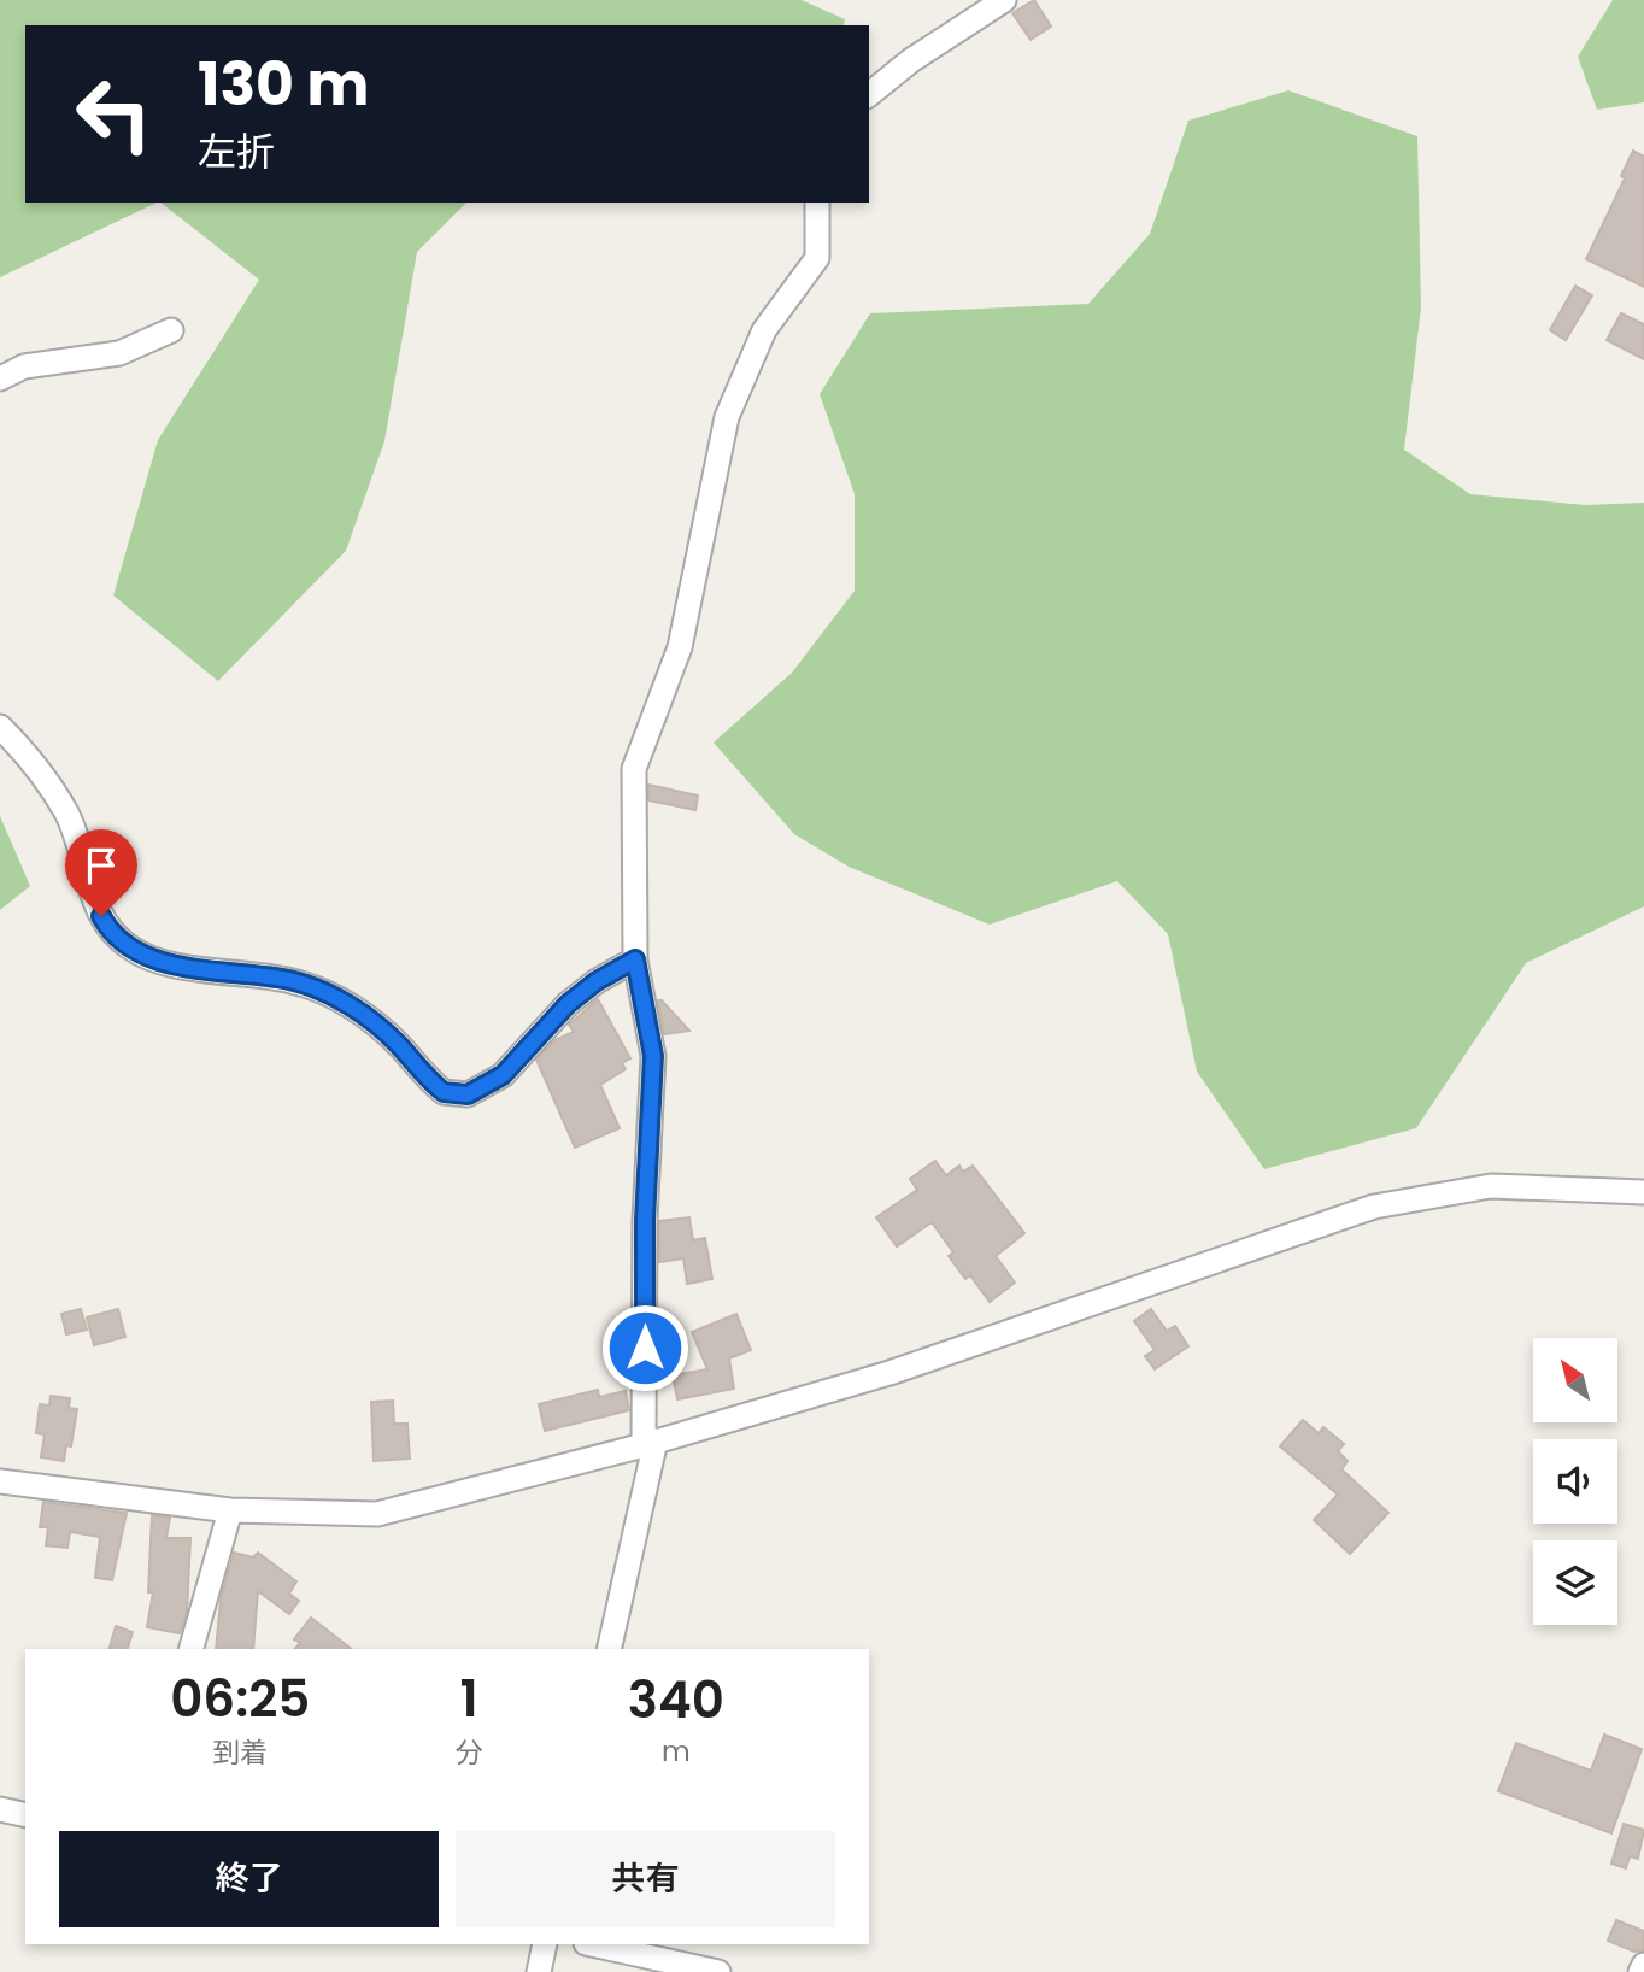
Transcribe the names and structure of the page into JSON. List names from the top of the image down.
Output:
{
  "north": "top left",
  "page": {
    "turn": ["130 m", "左折"],
    "eta": [
      "06:25",
      "到着",
      "1",
      "分",
      "340",
      "m"
    ],
    "buttons": ["終了", "共有"]
  }
}
